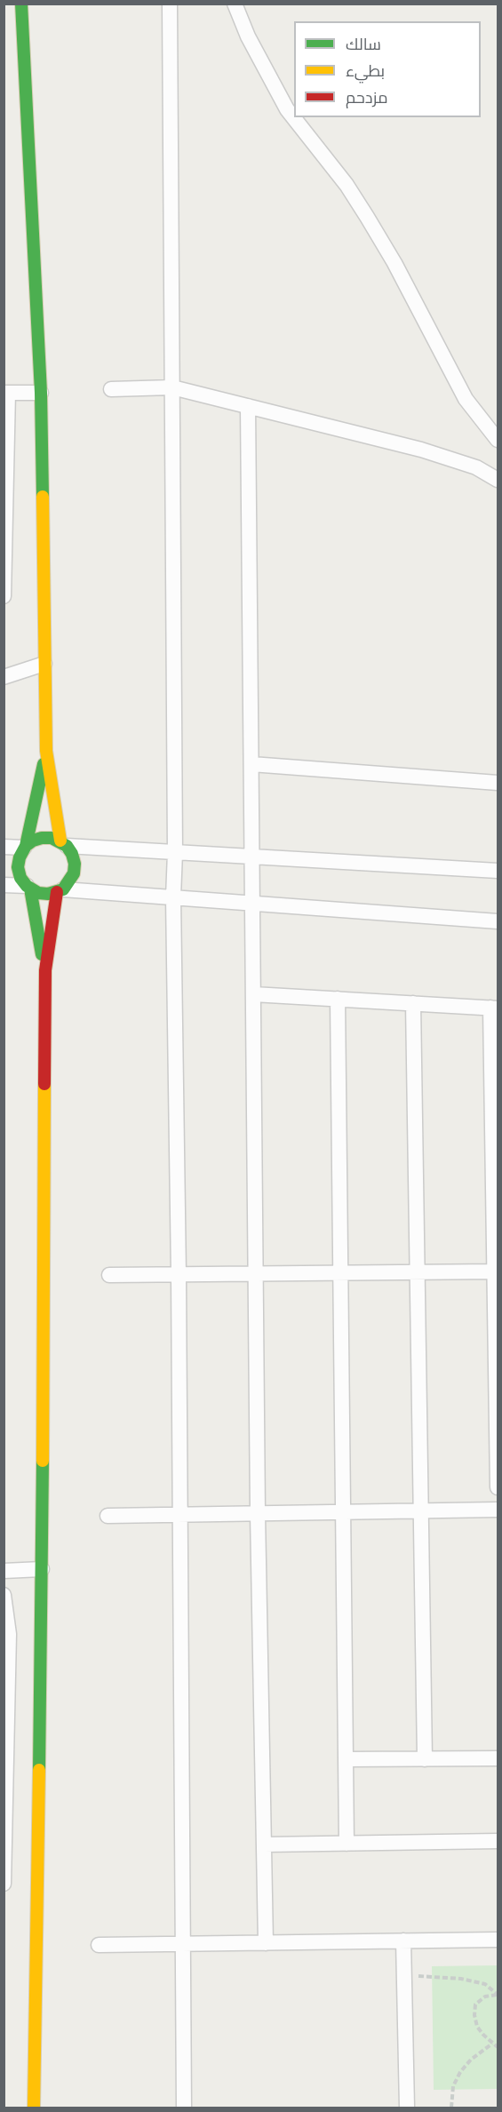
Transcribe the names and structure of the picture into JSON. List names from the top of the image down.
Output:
{
  "legend": ["سالك", "بطيء", "مزدحم"]
}
